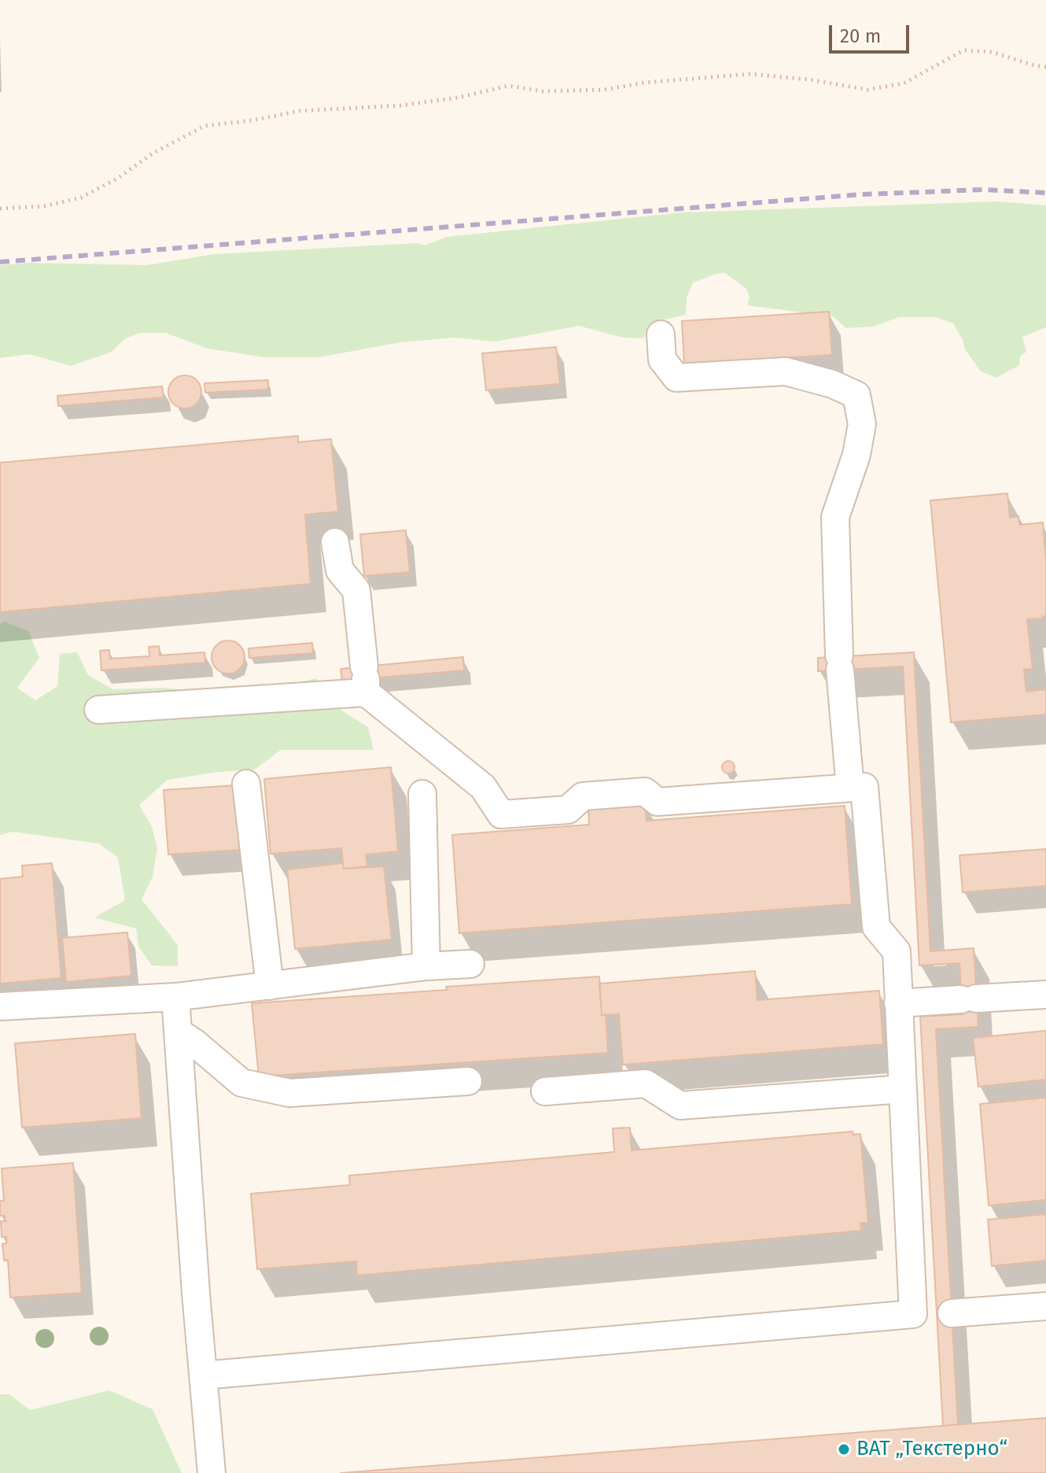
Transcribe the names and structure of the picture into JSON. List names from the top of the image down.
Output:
{
  "places": ["ВАТ „Текстерно“"],
  "scale_bar": "20 m"
}
